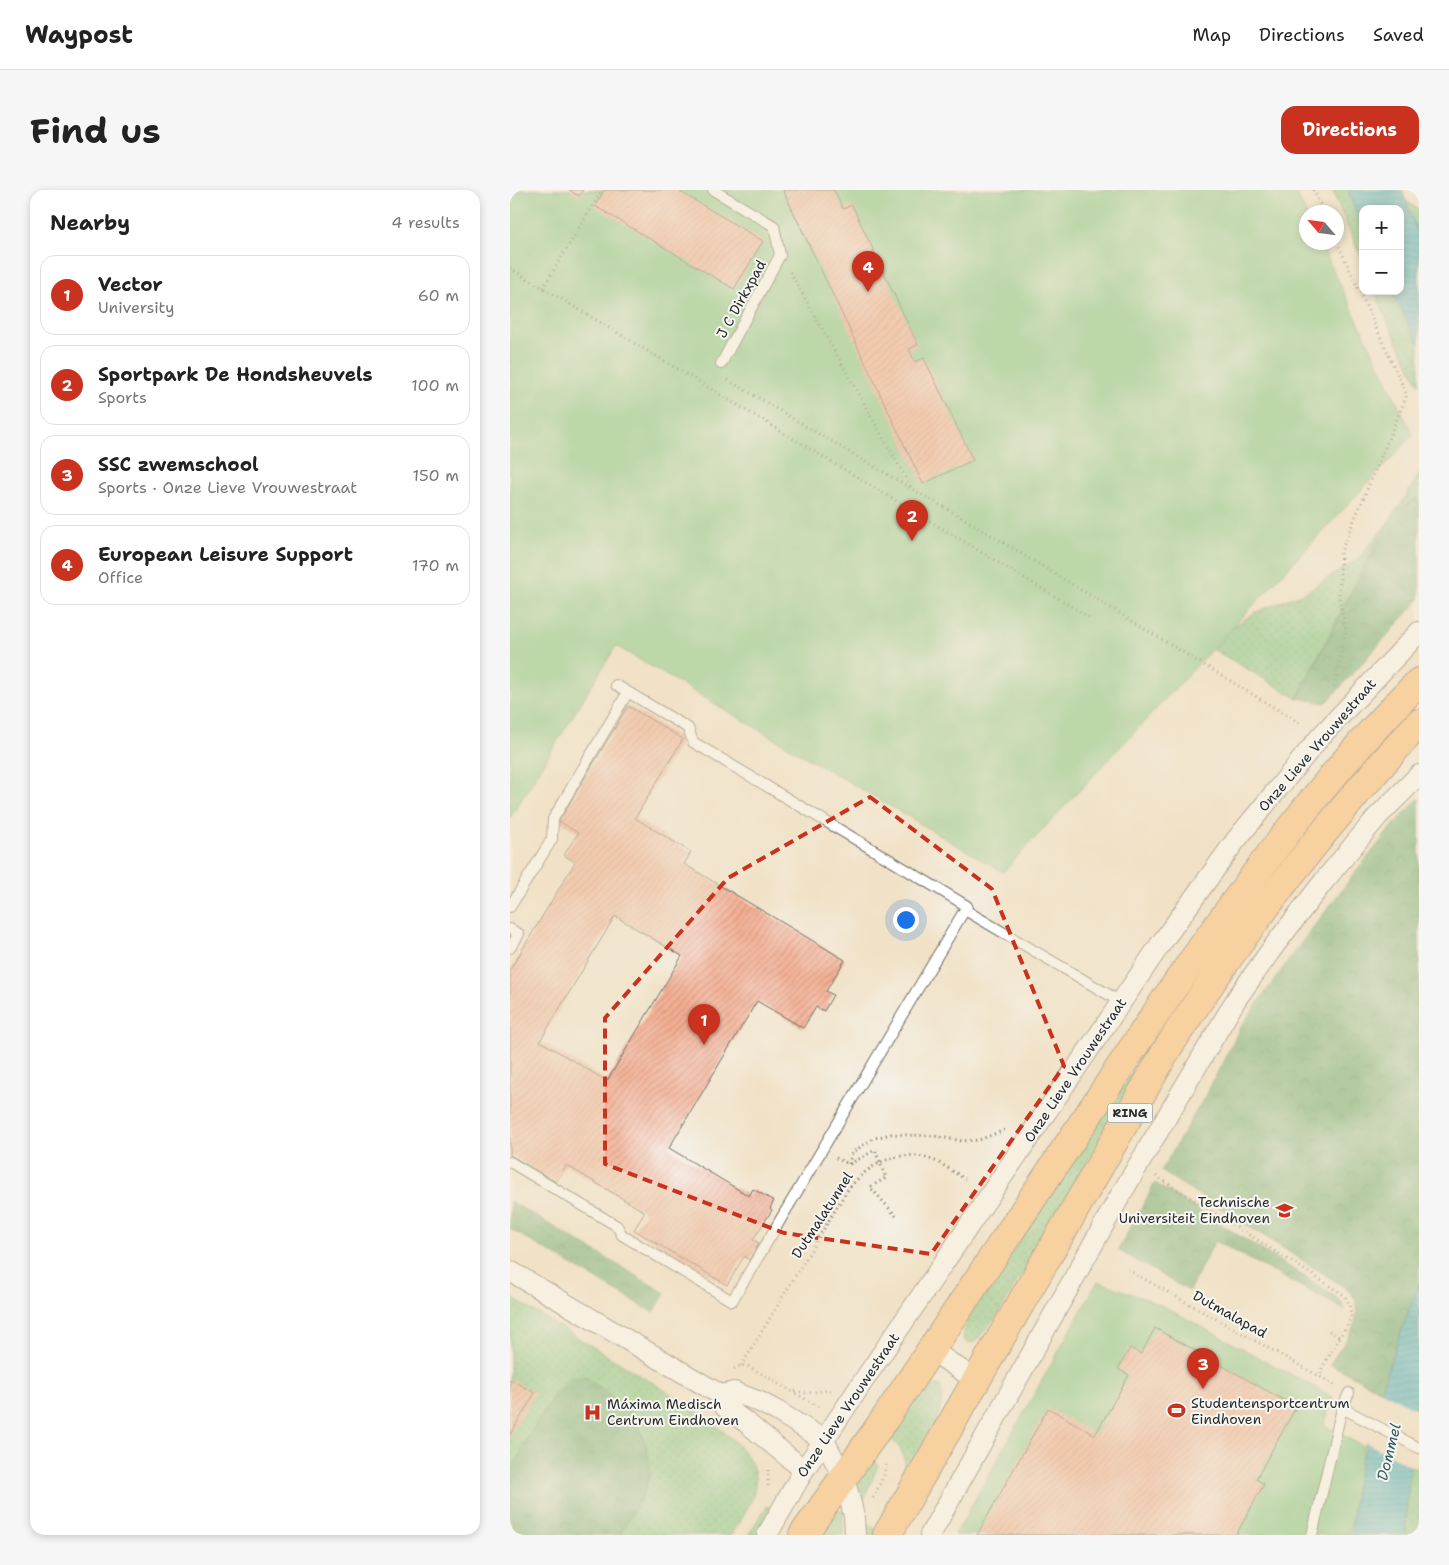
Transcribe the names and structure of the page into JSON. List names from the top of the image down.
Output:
{
  "streets": {
    "main road": ["RING"],
    "street": ["Onze Lieve Vrouwestraat"],
    "lane": ["J C Dirkxpad"],
    "path": ["Dutmalatunnel", "Dutmalapad"]
  },
  "crossings": [
    ["Onze Lieve Vrouwestraat", "Dutmalatunnel"]
  ],
  "water": ["Dommel"],
  "places": {
    "school or university": ["Technische Universiteit Eindhoven"],
    "sports": ["Studentensportcentrum Eindhoven"],
    "hospital": ["Máxima Medisch Centrum Eindhoven"]
  },
  "north": "top left",
  "page": {
    "header": "Waypost",
    "nav": ["Map", "Directions", "Saved"],
    "buttons": "Directions",
    "title": "Find us",
    "heading": ["Nearby", "4 results"],
    "map_buttons": ["+", "−"],
    "pins": [
      "4",
      "2",
      "1",
      "3"
    ],
    "list": [
      {
        "mark": "1",
        "name": "Vector",
        "note": "University",
        "value": "60 m"
      },
      {
        "mark": "2",
        "name": "Sportpark De Hondsheuvels",
        "note": "Sports",
        "value": "100 m"
      },
      {
        "mark": "3",
        "name": "SSC zwemschool",
        "note": "Sports · Onze Lieve Vrouwestraat",
        "value": "150 m"
      },
      {
        "mark": "4",
        "name": "European Leisure Support",
        "note": "Office",
        "value": "170 m"
      }
    ]
  }
}
